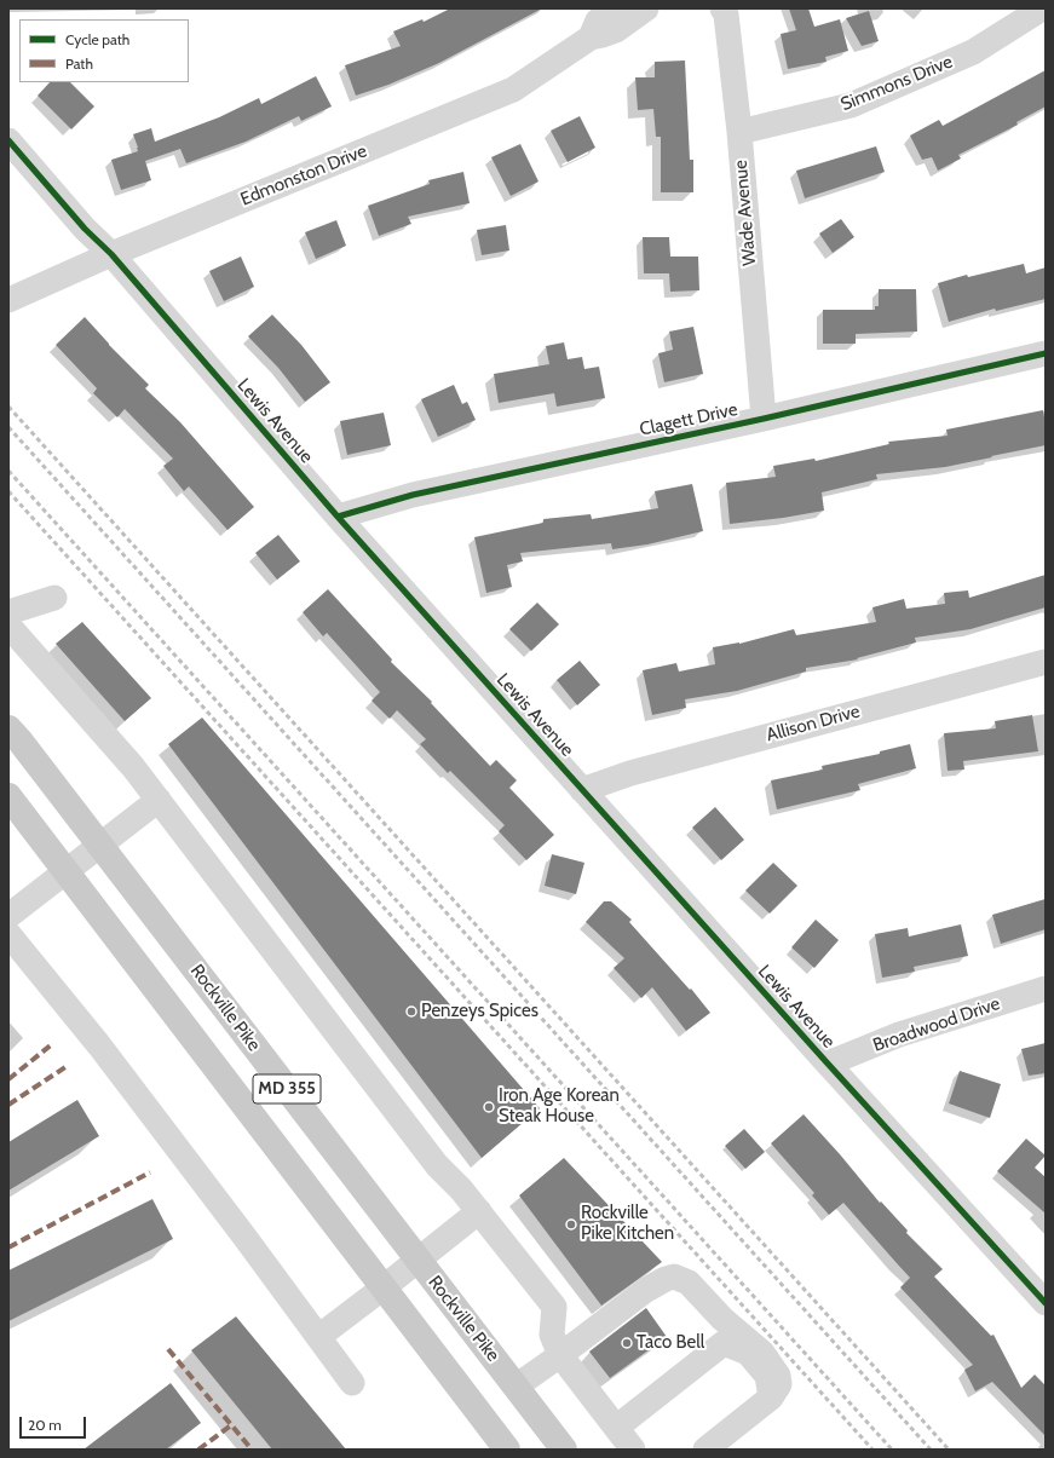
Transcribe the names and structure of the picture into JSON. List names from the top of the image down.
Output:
{
  "streets": {
    "main road": ["Rockville Pike", "MD 355"],
    "street": [
      "Simmons Drive",
      "Edmonston Drive",
      "Wade Avenue",
      "Clagett Drive",
      "Lewis Avenue",
      "Allison Drive",
      "Broadwood Drive"
    ]
  },
  "crossings": [
    ["Simmons Drive", "Wade Avenue"],
    ["Edmonston Drive", "Lewis Avenue"],
    ["Wade Avenue", "Clagett Drive"],
    ["Clagett Drive", "Lewis Avenue"],
    ["Lewis Avenue", "Allison Drive"],
    ["Lewis Avenue", "Broadwood Drive"]
  ],
  "places": [
    "Penzeys Spices",
    "Iron Age Korean Steak House",
    "Rockville Pike Kitchen",
    "Taco Bell"
  ],
  "legend": ["Cycle path", "Path"],
  "scale_bar": "20 m"
}
